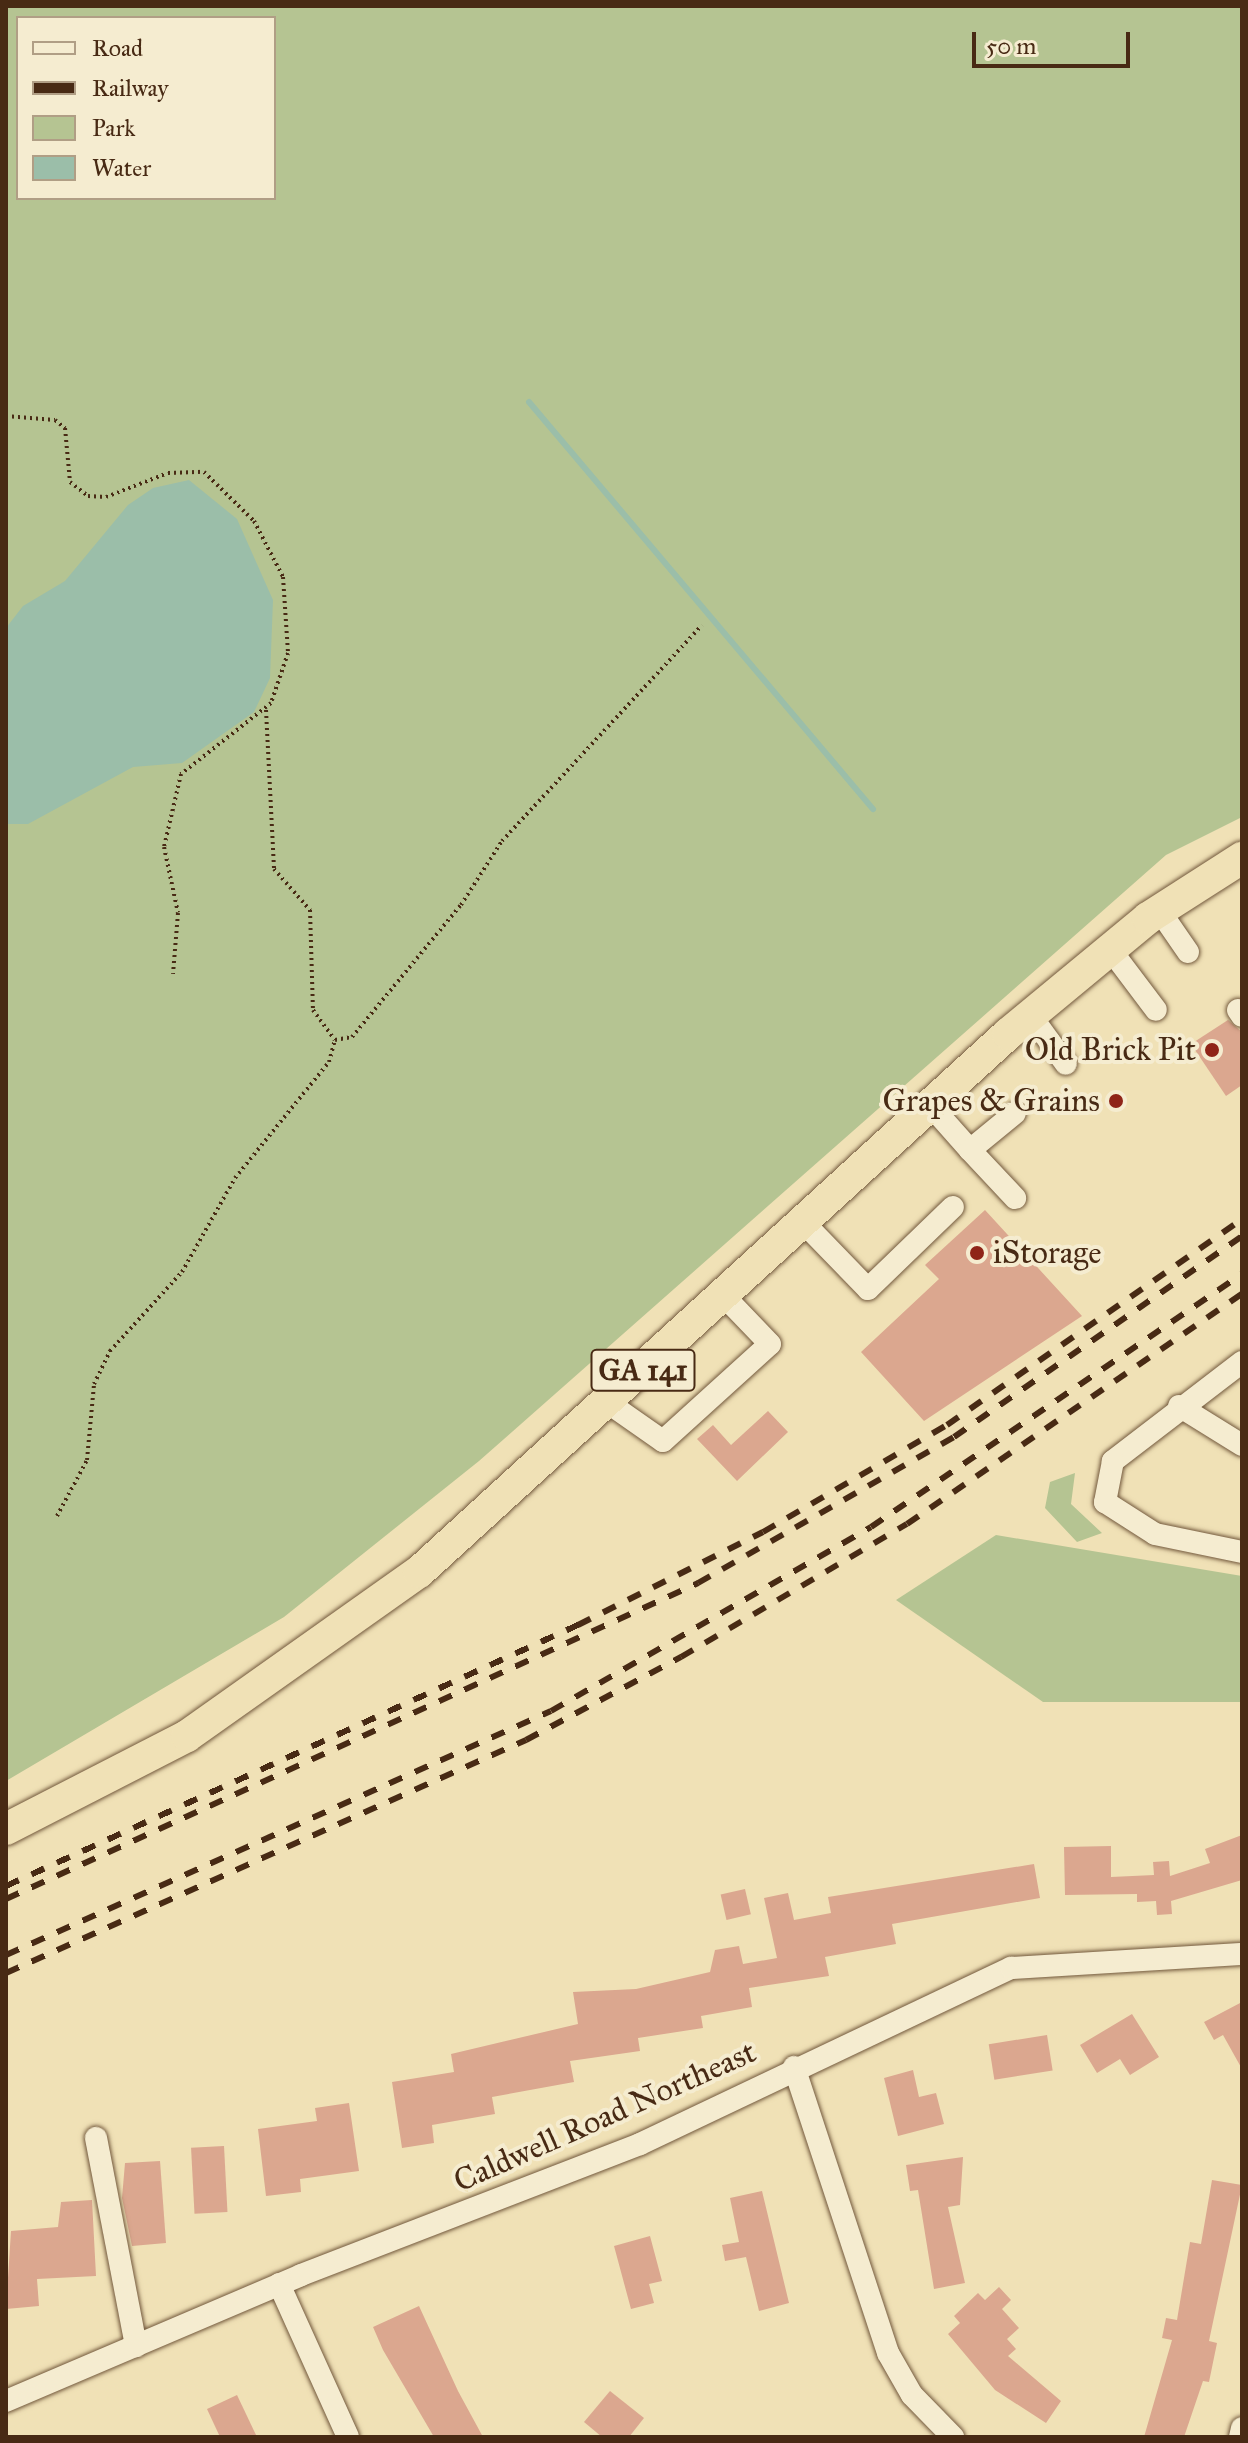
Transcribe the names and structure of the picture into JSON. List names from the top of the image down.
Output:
{
  "streets": {
    "highway": ["GA 141"],
    "street": ["Caldwell Road Northeast"]
  },
  "places": ["Old Brick Pit", "Grapes & Grains", "iStorage"],
  "legend": [
    "Road",
    "Railway",
    "Park",
    "Water"
  ],
  "scale_bar": "50 m"
}
